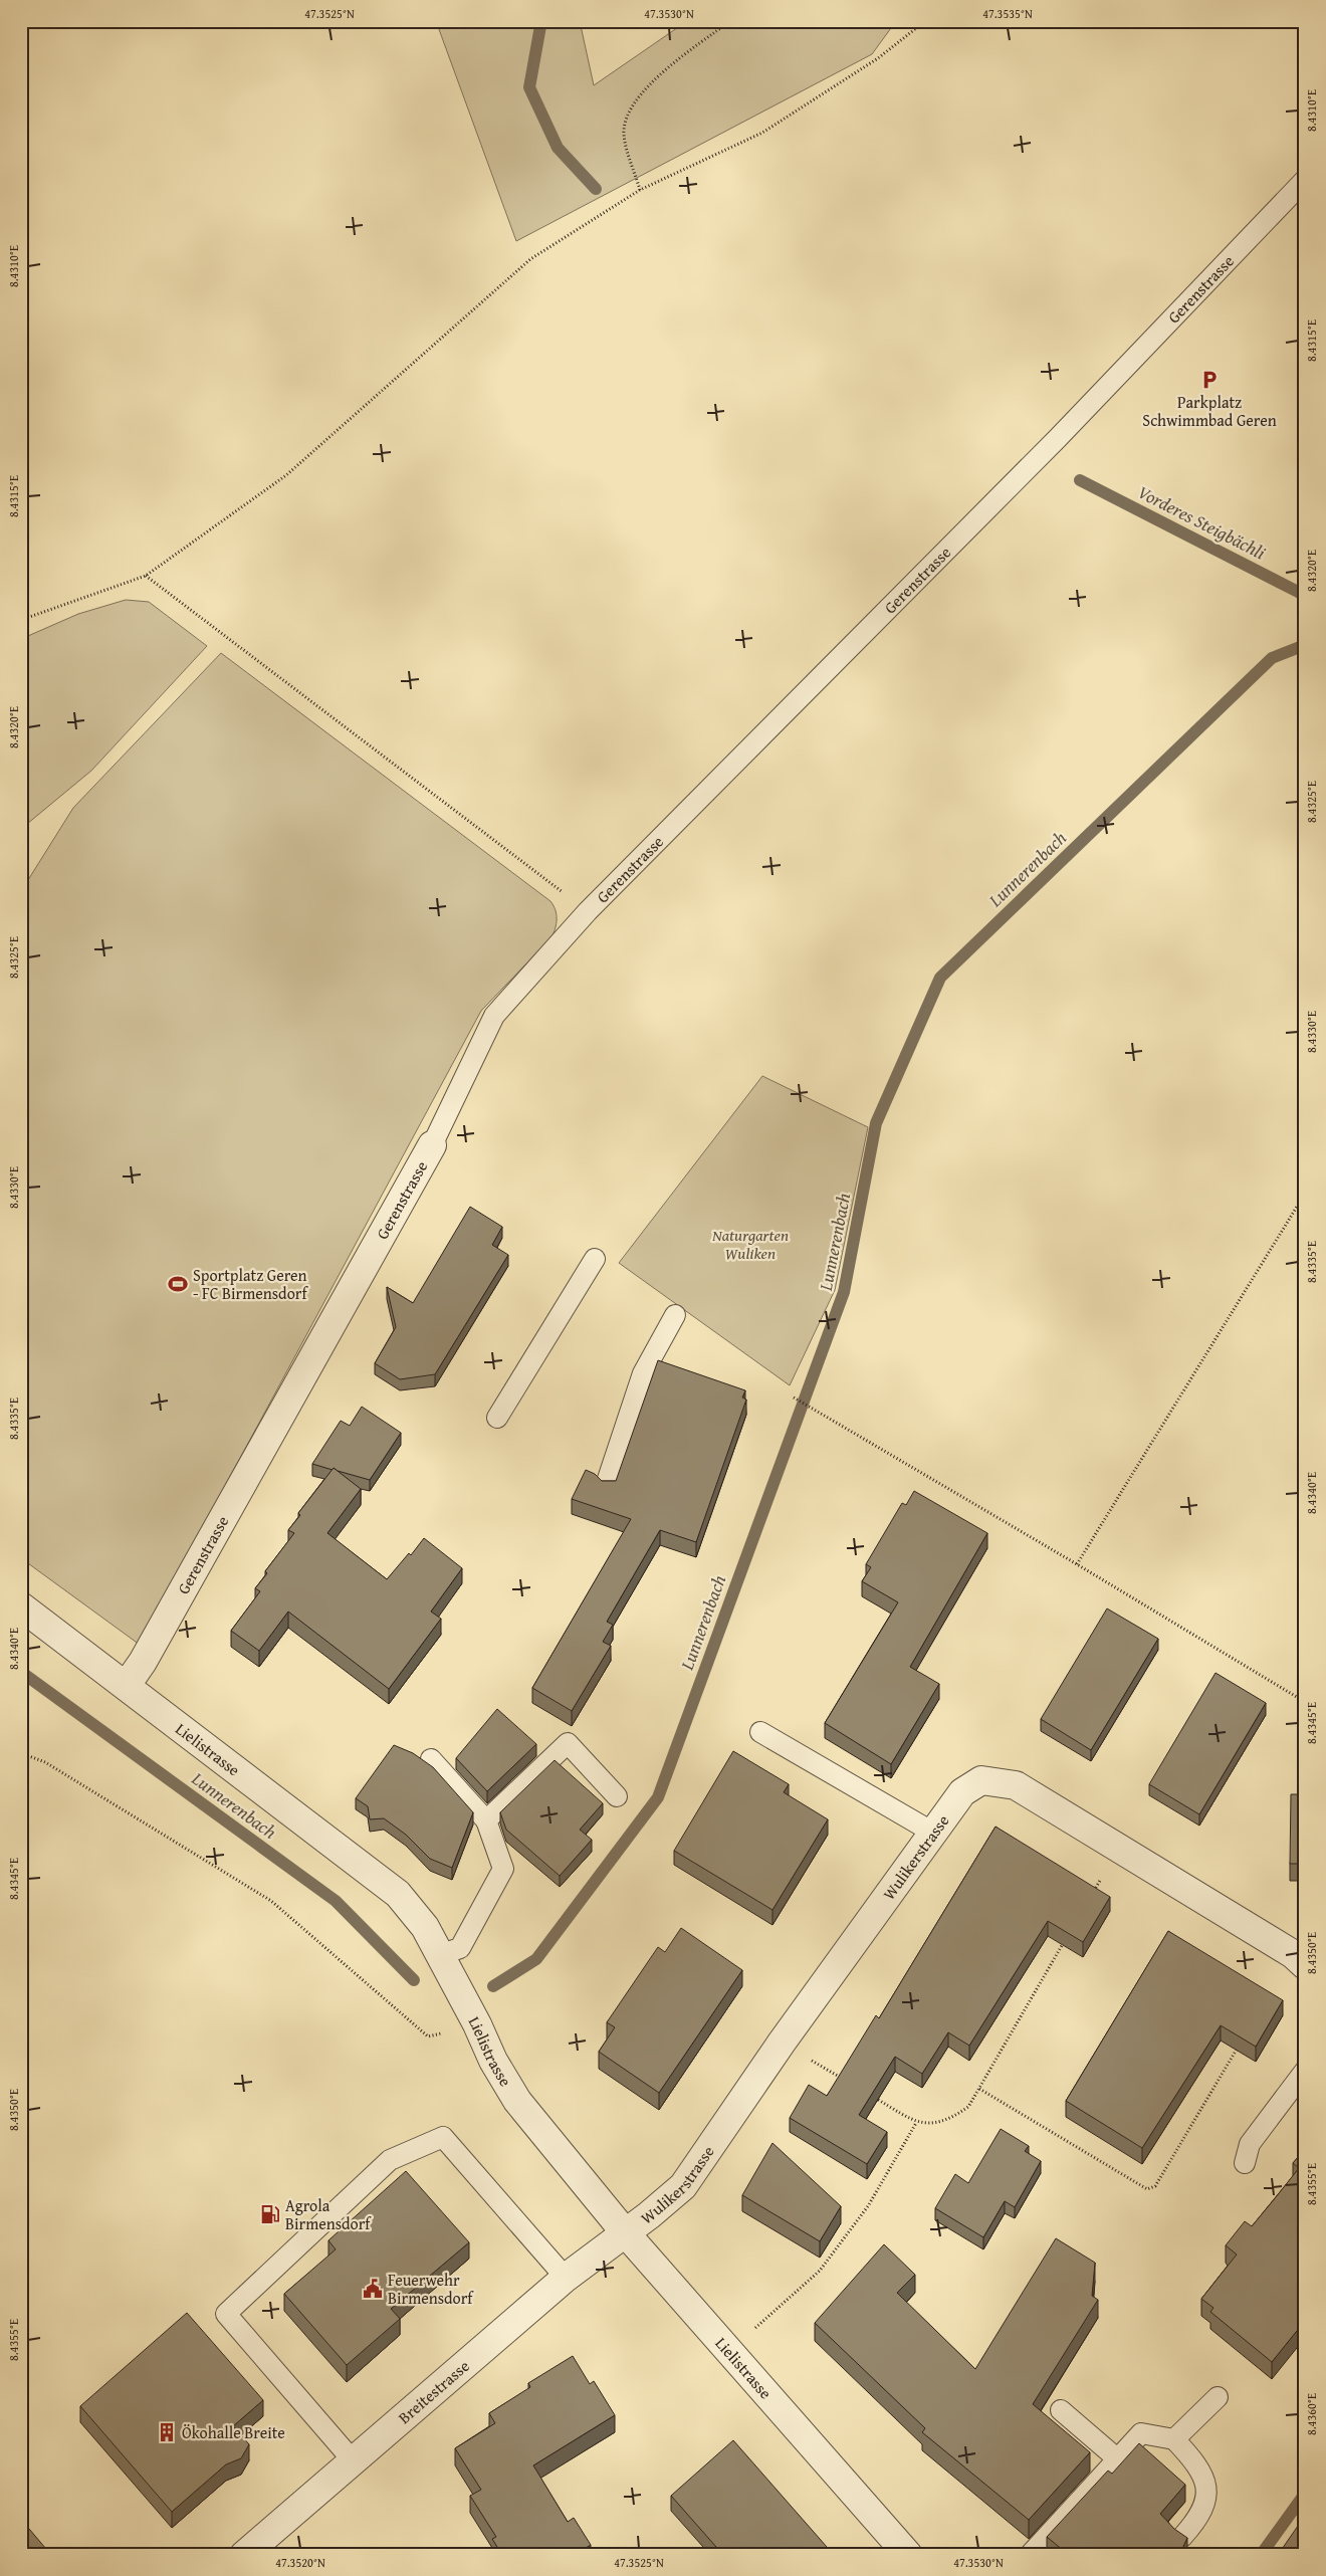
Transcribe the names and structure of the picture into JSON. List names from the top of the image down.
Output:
{
  "streets": {
    "street": [
      "Gerenstrasse",
      "Lielistrasse",
      "Wulikerstrasse",
      "Breitestrasse"
    ]
  },
  "crossings": [
    ["Gerenstrasse", "Lielistrasse"],
    ["Lielistrasse", "Wulikerstrasse"],
    ["Lielistrasse", "Breitestrasse"],
    ["Wulikerstrasse", "Breitestrasse"]
  ],
  "water": ["Vorderes Steigbächli", "Lunnerenbach"],
  "parks": ["Naturgarten Wuliken"],
  "places": {
    "parking": ["Parkplatz Schwimmbad Geren"],
    "sports": ["Sportplatz Geren - FC Birmensdorf"],
    "fuel station": ["Agrola Birmensdorf"],
    "public building": ["Feuerwehr Birmensdorf"],
    "building": ["Ökohalle Breite"]
  },
  "coordinates": [
    "47.3525°N",
    "47.3530°N",
    "47.3535°N",
    "8.4310°E",
    "8.4315°E",
    "8.4320°E",
    "8.4325°E",
    "8.4330°E",
    "8.4335°E",
    "8.4340°E",
    "8.4345°E",
    "8.4350°E",
    "8.4355°E",
    "8.4360°E",
    "47.3520°N"
  ]
}
